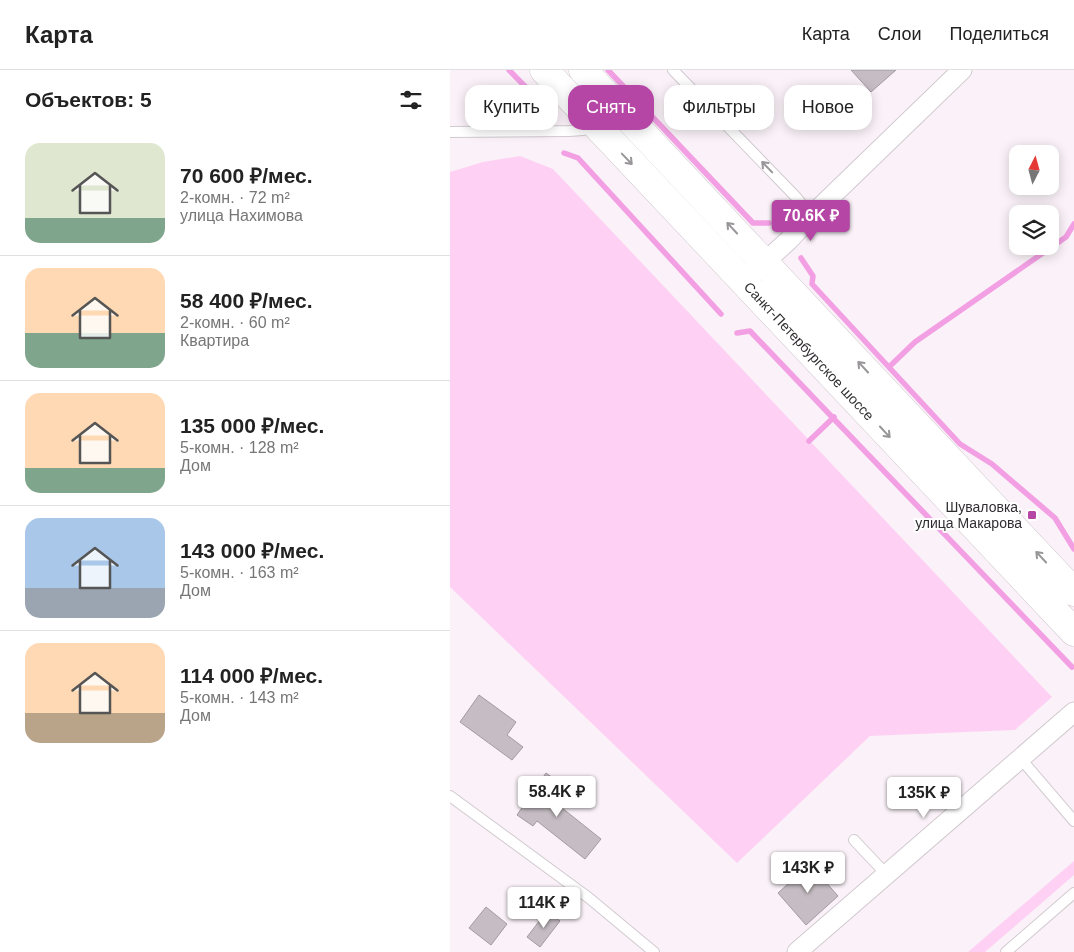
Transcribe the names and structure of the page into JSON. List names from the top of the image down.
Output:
{
  "streets": {
    "main road": ["Санкт-Петербургское шоссе"]
  },
  "places": {
    "transit": ["Шуваловка, улица Макарова"]
  },
  "north": "top",
  "page": {
    "header": "Карта",
    "nav": ["Карта", "Слои", "Поделиться"],
    "heading": "Объектов: 5",
    "chip": [
      "Купить",
      "Снять",
      "Фильтры",
      "Новое"
    ],
    "list": [
      {
        "name": "70 600 ₽/мес.",
        "note": "2-комн. · 72 m² · улица Нахимова"
      },
      {
        "name": "58 400 ₽/мес.",
        "note": "2-комн. · 60 m² · Квартира"
      },
      {
        "name": "135 000 ₽/мес.",
        "note": "5-комн. · 128 m² · Дом"
      },
      {
        "name": "143 000 ₽/мес.",
        "note": "5-комн. · 163 m² · Дом"
      },
      {
        "name": "114 000 ₽/мес.",
        "note": "5-комн. · 143 m² · Дом"
      }
    ],
    "price": [
      "70.6K ₽",
      "58.4K ₽",
      "135K ₽",
      "143K ₽",
      "114K ₽"
    ]
  }
}
